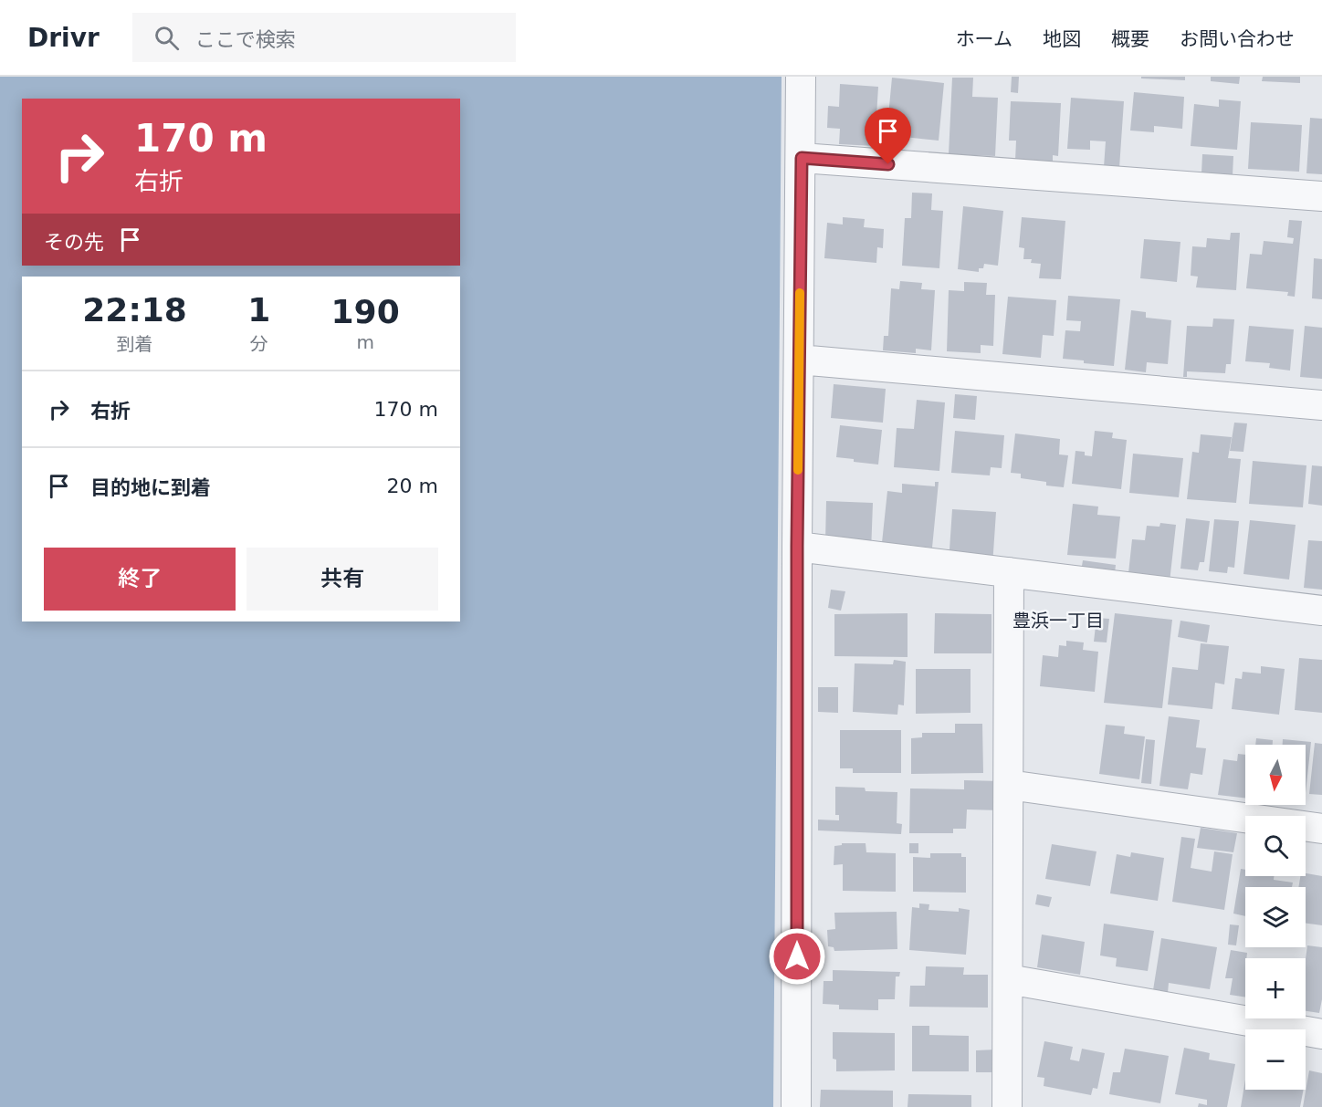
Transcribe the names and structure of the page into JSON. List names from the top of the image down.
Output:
{
  "districts": ["豊浜一丁目"],
  "north": "bottom",
  "page": {
    "header": "Drivr",
    "search": "ここで検索",
    "nav": [
      "ホーム",
      "地図",
      "概要",
      "お問い合わせ"
    ],
    "turn": ["170 m", "右折"],
    "then": "その先",
    "eta": [
      "22:18",
      "到着",
      "1",
      "分",
      "190",
      "m"
    ],
    "list": [
      {
        "name": "右折",
        "value": "170 m"
      },
      {
        "name": "目的地に到着",
        "value": "20 m"
      }
    ],
    "buttons": ["終了", "共有"],
    "map_buttons": ["+", "−"]
  }
}
